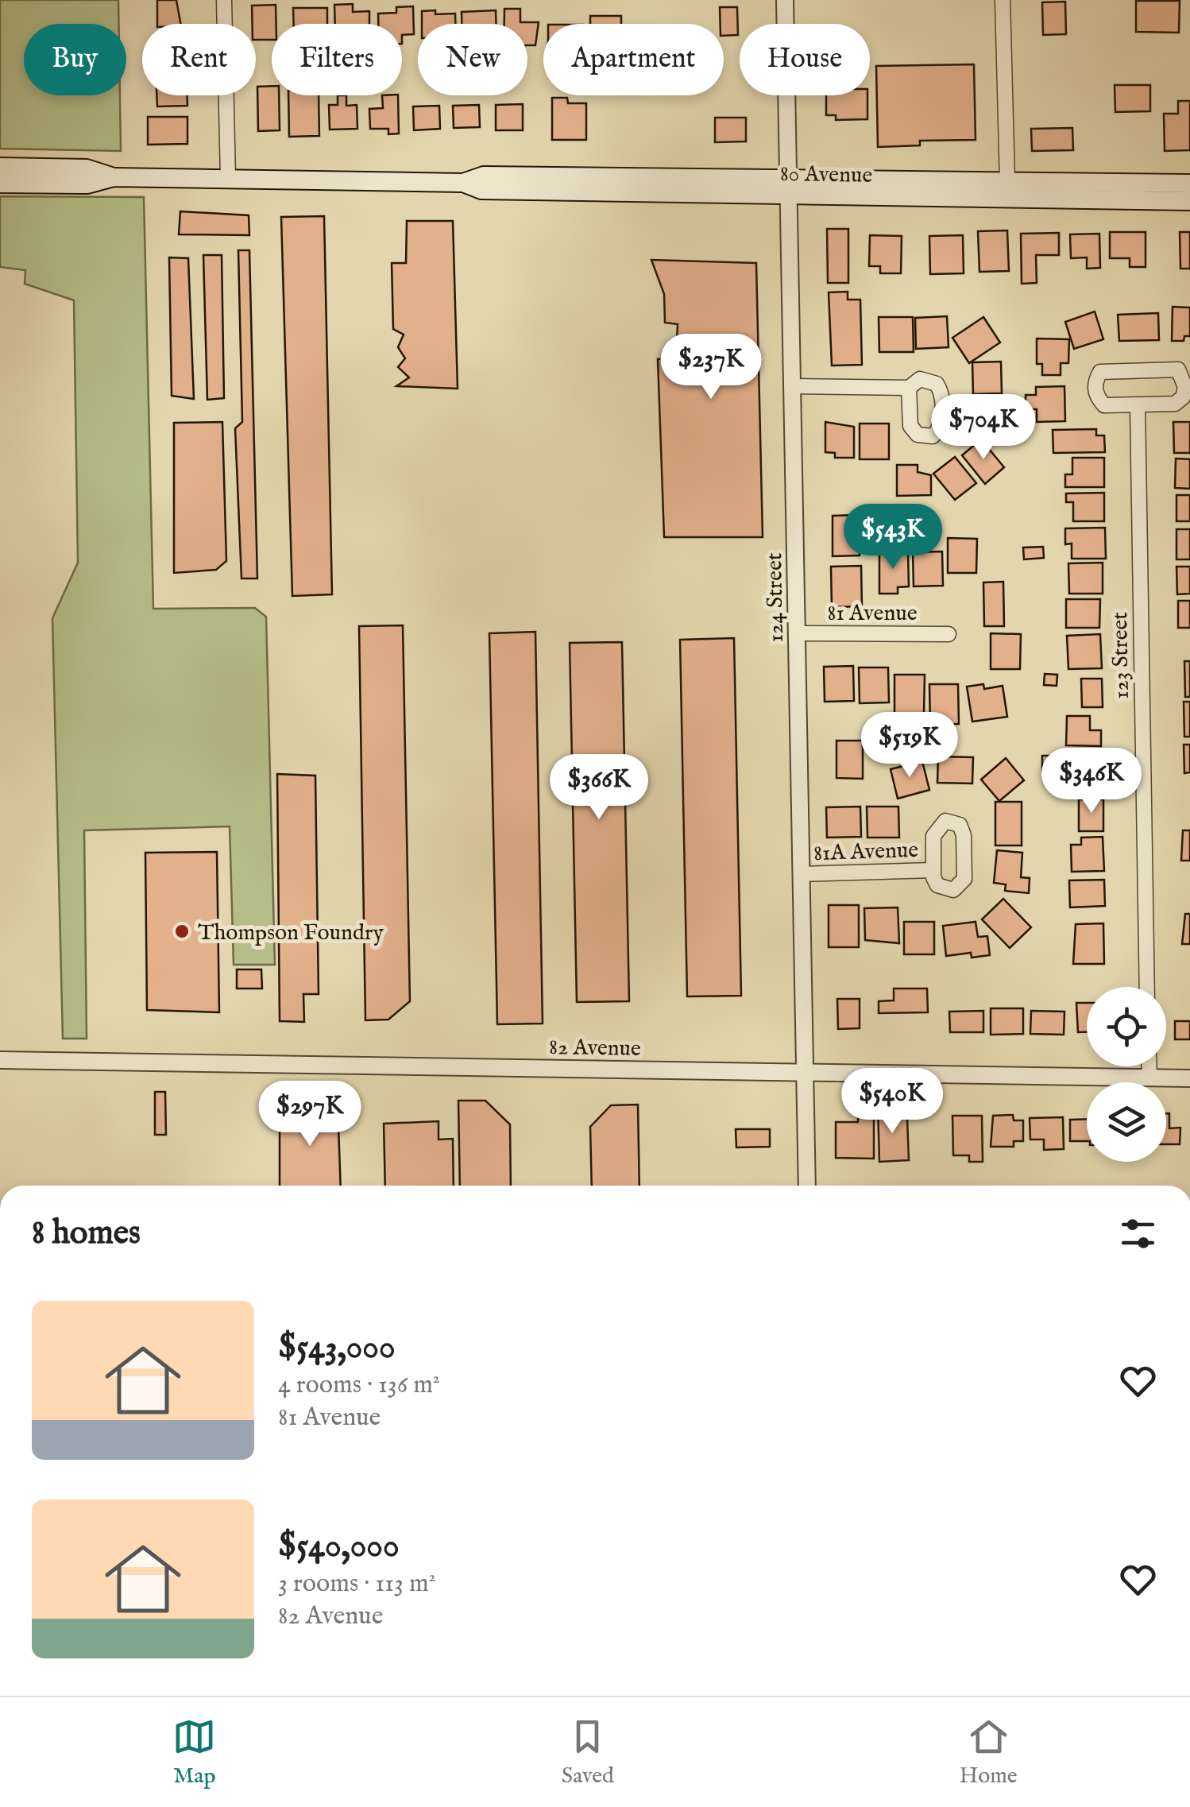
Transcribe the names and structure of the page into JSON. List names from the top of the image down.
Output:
{
  "streets": {
    "main road": ["80 Avenue"],
    "street": [
      "124 Street",
      "81 Avenue",
      "123 Street",
      "81A Avenue",
      "82 Avenue"
    ]
  },
  "crossings": [
    ["80 Avenue", "124 Street"],
    ["124 Street", "81 Avenue"],
    ["124 Street", "81A Avenue"],
    ["124 Street", "82 Avenue"]
  ],
  "places": ["Thompson Foundry"],
  "page": {
    "chip": [
      "Buy",
      "Rent",
      "Filters",
      "New",
      "Apartment",
      "House"
    ],
    "price": [
      "$237K",
      "$704K",
      "$543K",
      "$519K",
      "$346K",
      "$366K",
      "$540K",
      "$297K"
    ],
    "heading": "8 homes",
    "list": [
      {
        "name": "$543,000",
        "note": "4 rooms · 136 m² · 81 Avenue"
      },
      {
        "name": "$540,000",
        "note": "3 rooms · 113 m² · 82 Avenue"
      }
    ],
    "tabs": ["Map", "Saved", "Home"]
  }
}
